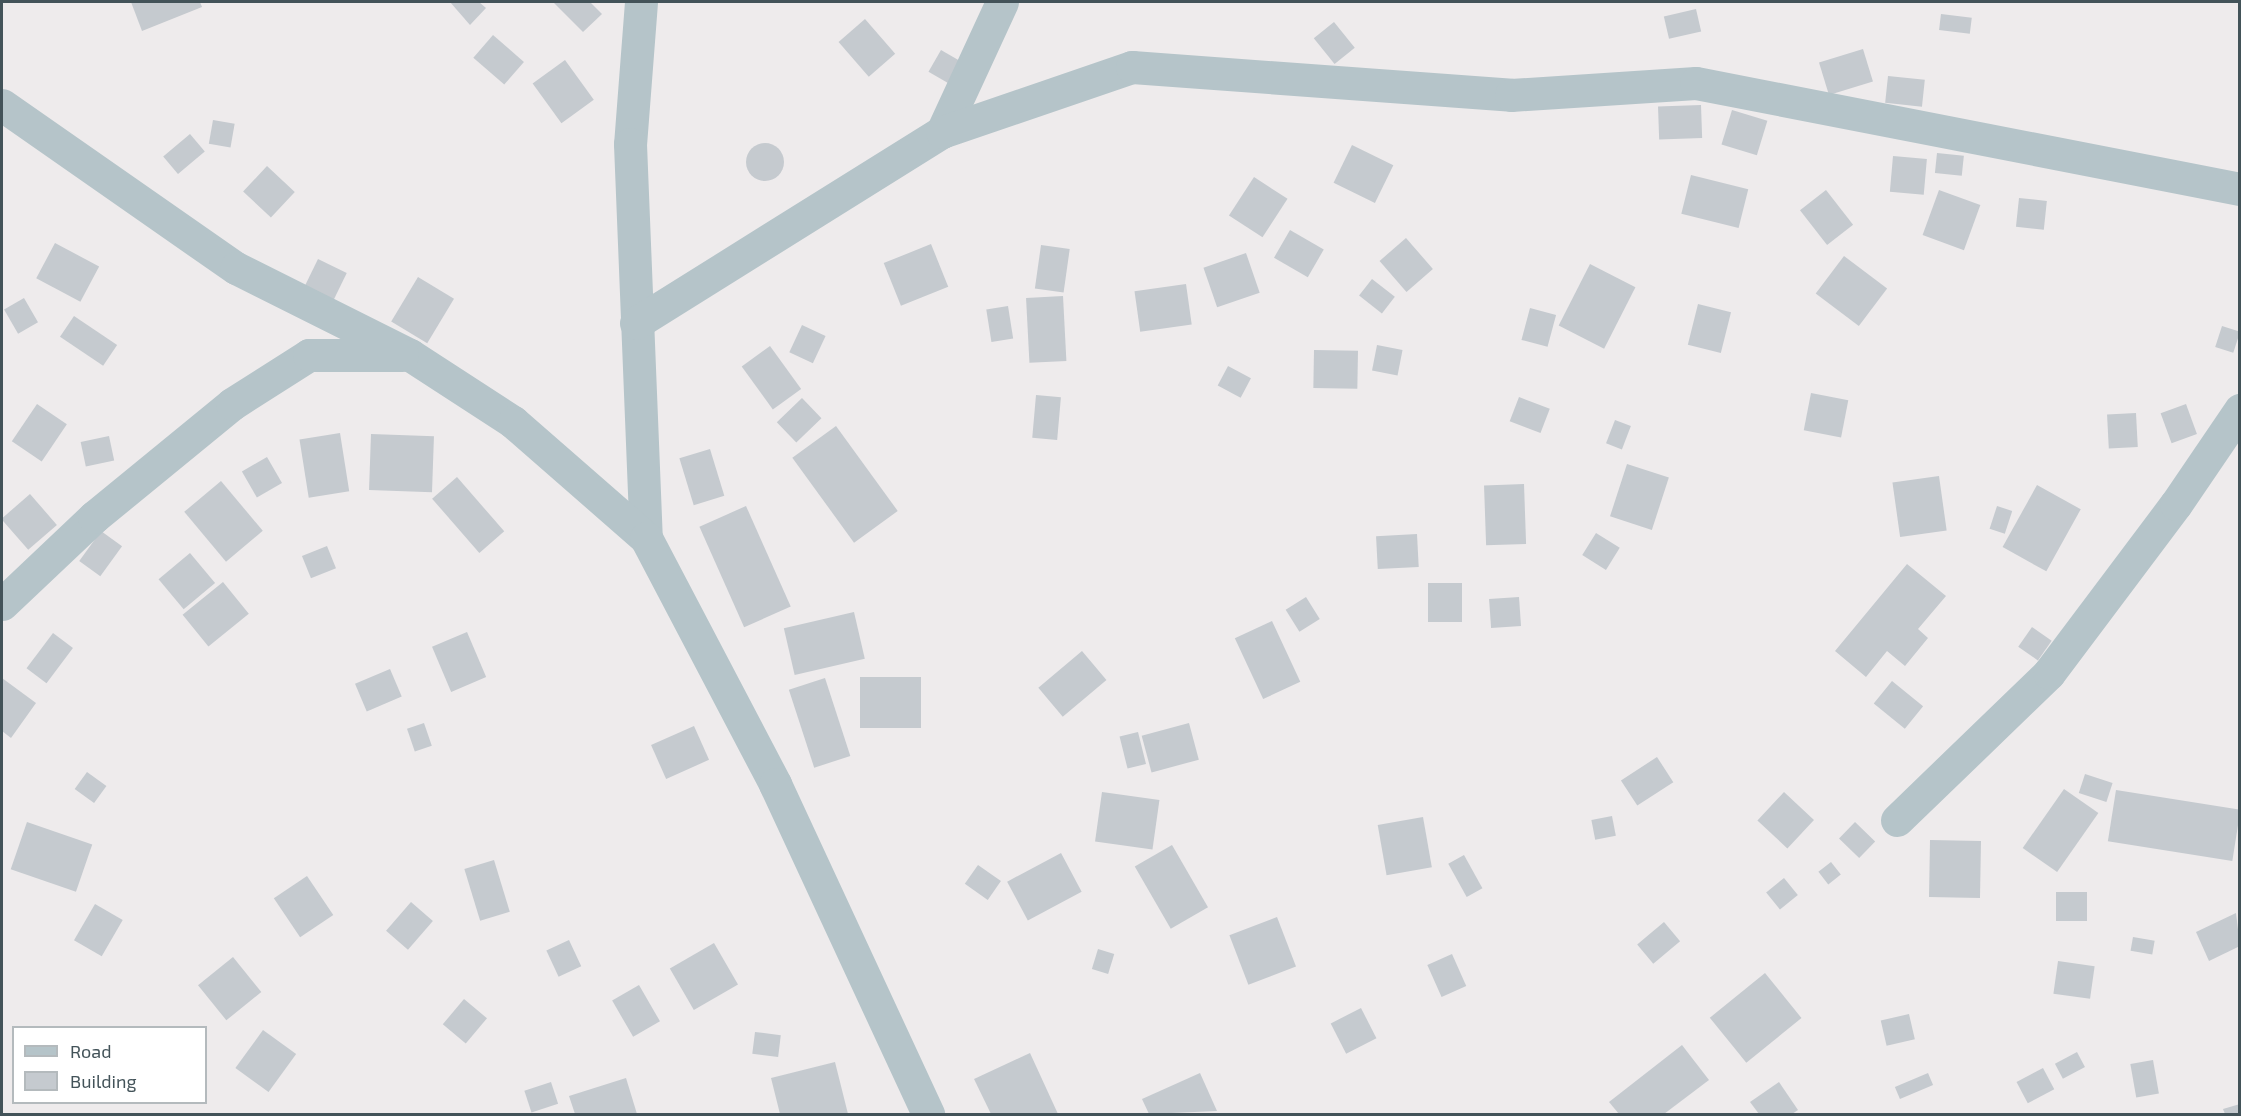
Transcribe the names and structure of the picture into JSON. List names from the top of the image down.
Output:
{
  "legend": ["Road", "Building"]
}
